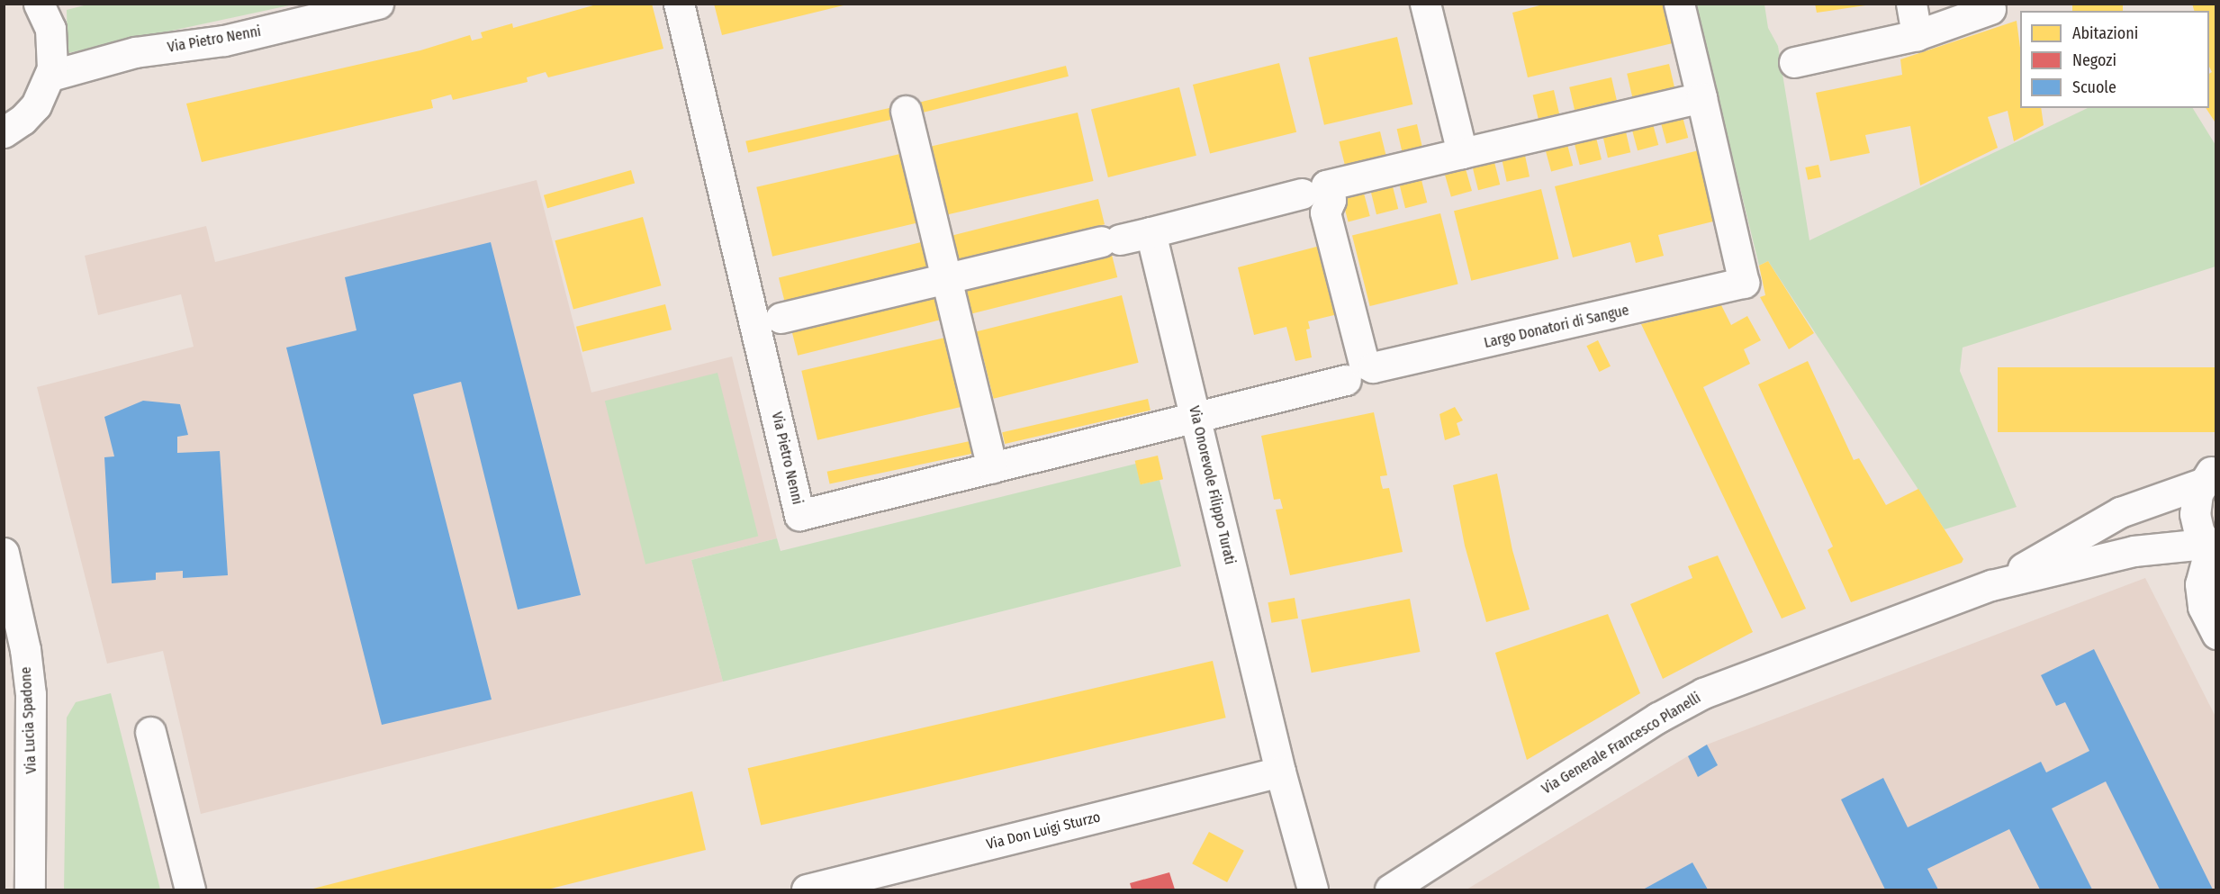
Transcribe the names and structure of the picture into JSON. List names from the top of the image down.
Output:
{
  "streets": {
    "street": [
      "Via Pietro Nenni",
      "Largo Donatori di Sangue",
      "Via Onorevole Filippo Turati",
      "Via Lucia Spadone",
      "Via Generale Francesco Planelli",
      "Via Don Luigi Sturzo"
    ]
  },
  "crossings": [
    ["Via Pietro Nenni", "Via Onorevole Filippo Turati"],
    ["Via Onorevole Filippo Turati", "Via Don Luigi Sturzo"]
  ],
  "legend": ["Abitazioni", "Negozi", "Scuole"]
}
